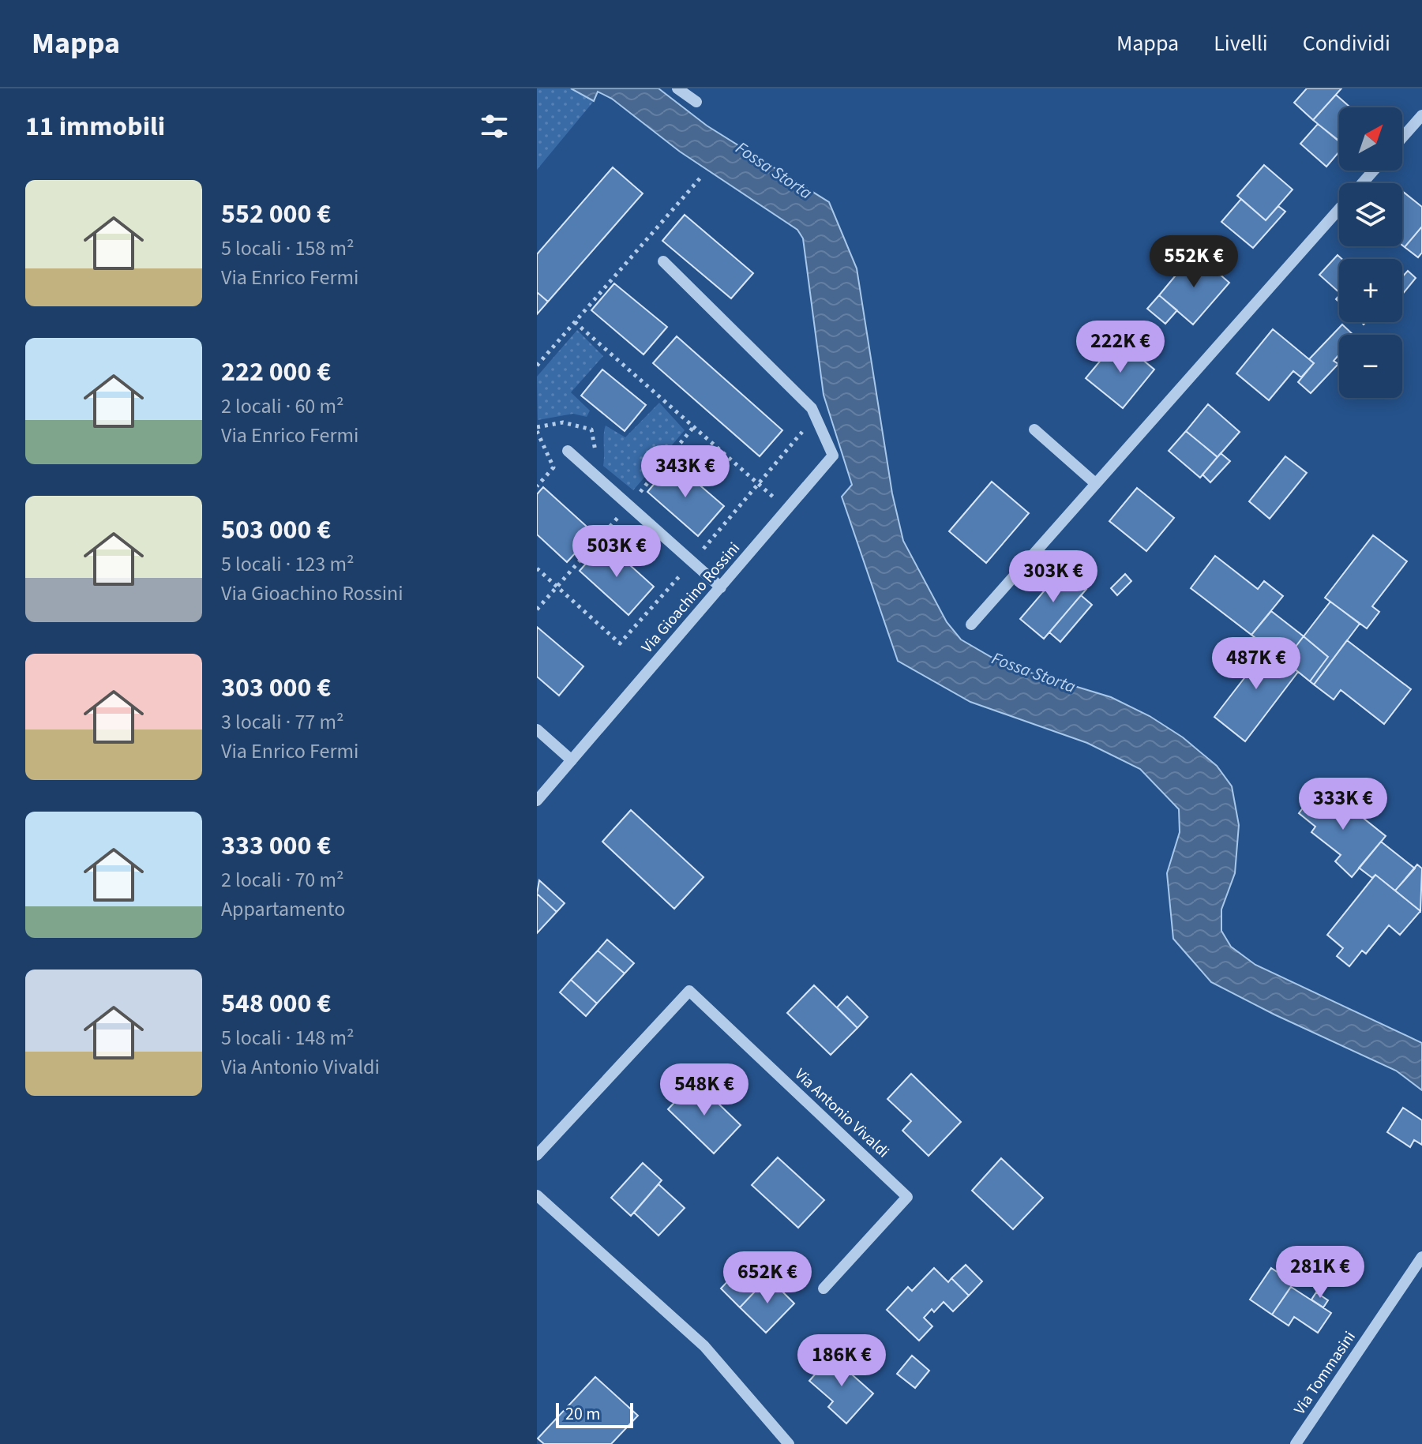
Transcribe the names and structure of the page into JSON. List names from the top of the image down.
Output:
{
  "streets": {
    "street": ["Via Gioachino Rossini", "Via Antonio Vivaldi", "Via Tommasini"]
  },
  "water": ["Fossa Storta"],
  "scale_bar": "20 m",
  "north": "top right",
  "page": {
    "header": "Mappa",
    "nav": ["Mappa", "Livelli", "Condividi"],
    "heading": "11 immobili",
    "map_buttons": ["+", "−"],
    "list": [
      {
        "name": "552 000 €",
        "note": "5 locali · 158 m² · Via Enrico Fermi"
      },
      {
        "name": "222 000 €",
        "note": "2 locali · 60 m² · Via Enrico Fermi"
      },
      {
        "name": "503 000 €",
        "note": "5 locali · 123 m² · Via Gioachino Rossini"
      },
      {
        "name": "303 000 €",
        "note": "3 locali · 77 m² · Via Enrico Fermi"
      },
      {
        "name": "333 000 €",
        "note": "2 locali · 70 m² · Appartamento"
      },
      {
        "name": "548 000 €",
        "note": "5 locali · 148 m² · Via Antonio Vivaldi"
      }
    ],
    "price": [
      "552K €",
      "222K €",
      "343K €",
      "503K €",
      "303K €",
      "487K €",
      "333K €",
      "548K €",
      "281K €",
      "652K €",
      "186K €"
    ],
    "scale": "20 m"
  }
}
